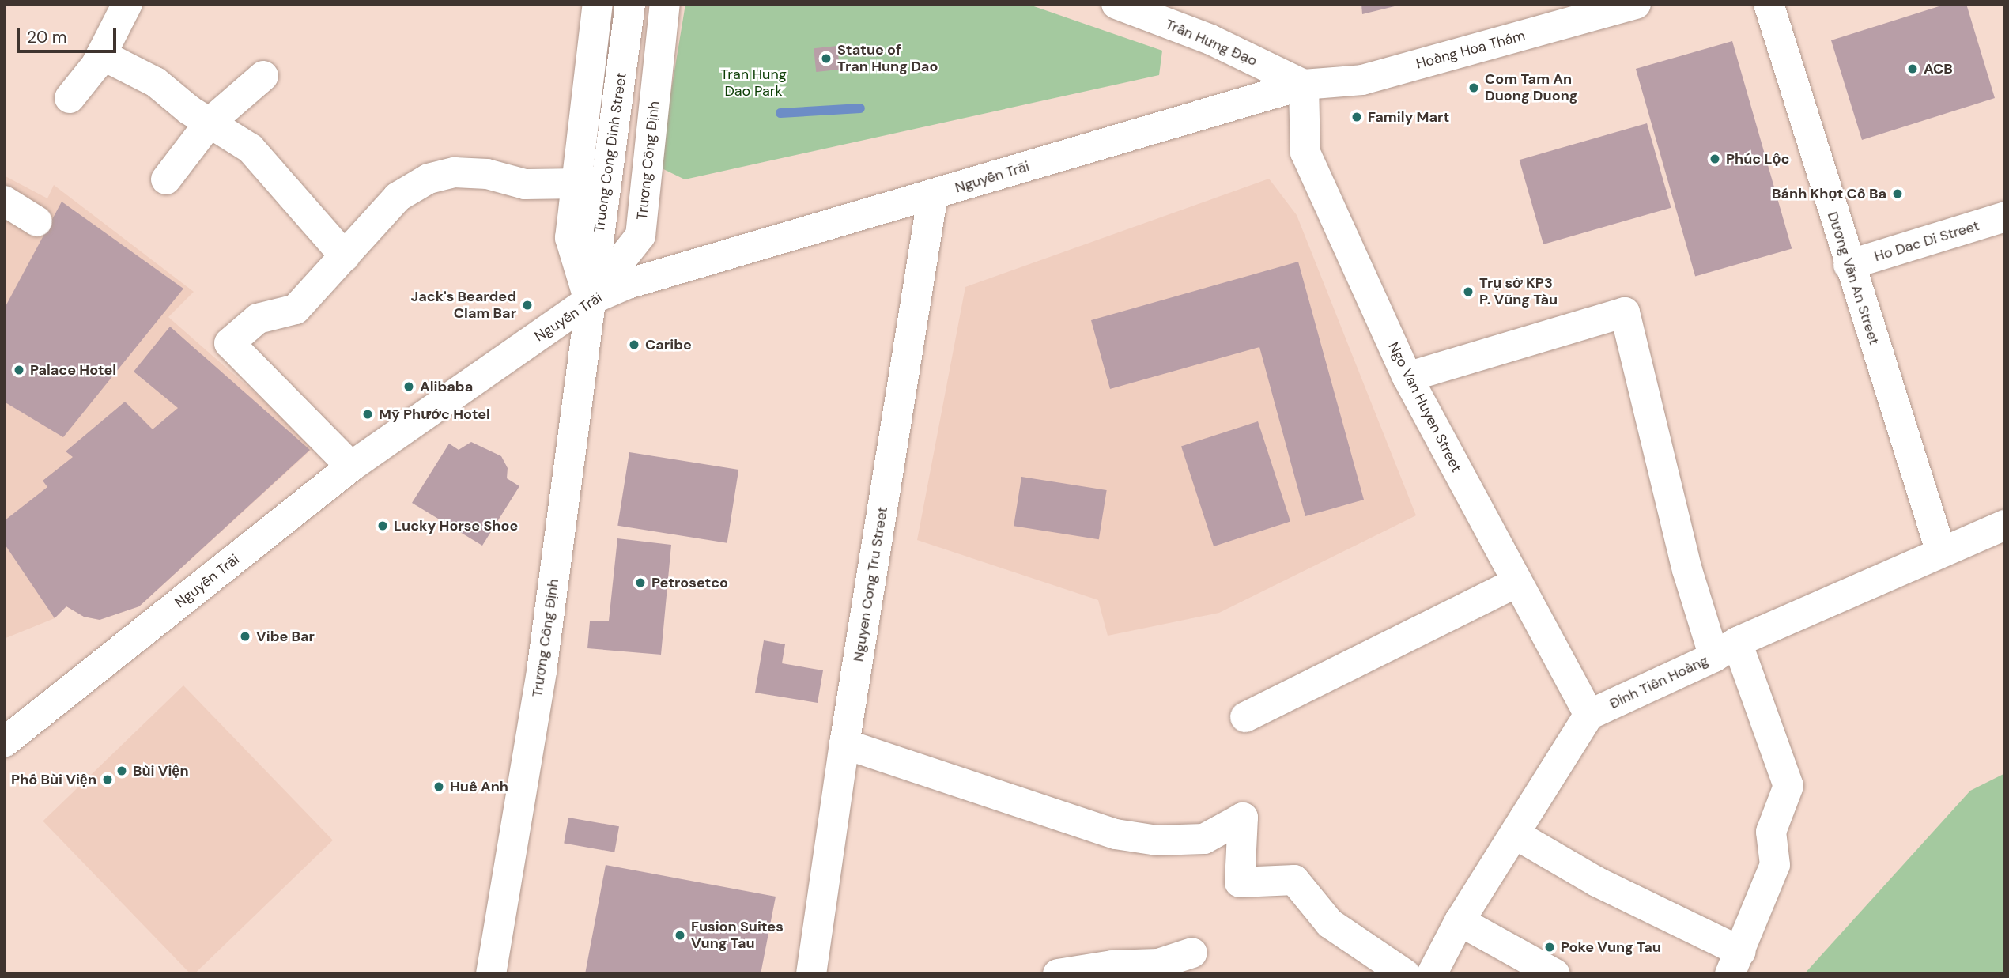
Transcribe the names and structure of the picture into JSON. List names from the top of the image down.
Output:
{
  "streets": {
    "main road": [
      "Trần Hưng Đạo",
      "Hoàng Hoa Thám",
      "Truong Cong Dinh Street",
      "Trương Công Định",
      "Nguyễn Trãi",
      "Ho Dac Di Street",
      "Dương Văn An Street",
      "Ngo Van Huyen Street",
      "Nguyen Cong Tru Street",
      "Đinh Tiên Hoàng"
    ]
  },
  "crossings": [
    ["Trần Hưng Đạo", "Hoàng Hoa Thám"],
    ["Trần Hưng Đạo", "Nguyễn Trãi"],
    ["Trần Hưng Đạo", "Ngo Van Huyen Street"],
    ["Hoàng Hoa Thám", "Nguyễn Trãi"],
    ["Hoàng Hoa Thám", "Ngo Van Huyen Street"],
    ["Truong Cong Dinh Street", "Trương Công Định"],
    ["Truong Cong Dinh Street", "Nguyễn Trãi"],
    ["Trương Công Định", "Nguyễn Trãi"],
    ["Nguyễn Trãi", "Ngo Van Huyen Street"],
    ["Nguyễn Trãi", "Nguyen Cong Tru Street"],
    ["Ho Dac Di Street", "Dương Văn An Street"],
    ["Dương Văn An Street", "Đinh Tiên Hoàng"],
    ["Ngo Van Huyen Street", "Đinh Tiên Hoàng"]
  ],
  "parks": ["Tran Hung Dao Park"],
  "places": [
    "Statue of Tran Hung Dao",
    "ACB",
    "Com Tam An Duong Duong",
    "Family Mart",
    "Phúc Lộc",
    "Bánh Khọt Cô Ba",
    "Trụ sở KP3 P. Vũng Tàu",
    "Jack's Bearded Clam Bar",
    "Caribe",
    "Palace Hotel",
    "Alibaba",
    "Mỹ Phước Hotel",
    "Lucky Horse Shoe",
    "Petrosetco",
    "Vibe Bar",
    "Bùi Viện",
    "Phố Bùi Viện",
    "Huê Anh",
    "Fusion Suites Vung Tau",
    "Poke Vung Tau"
  ],
  "scale_bar": "20 m"
}
